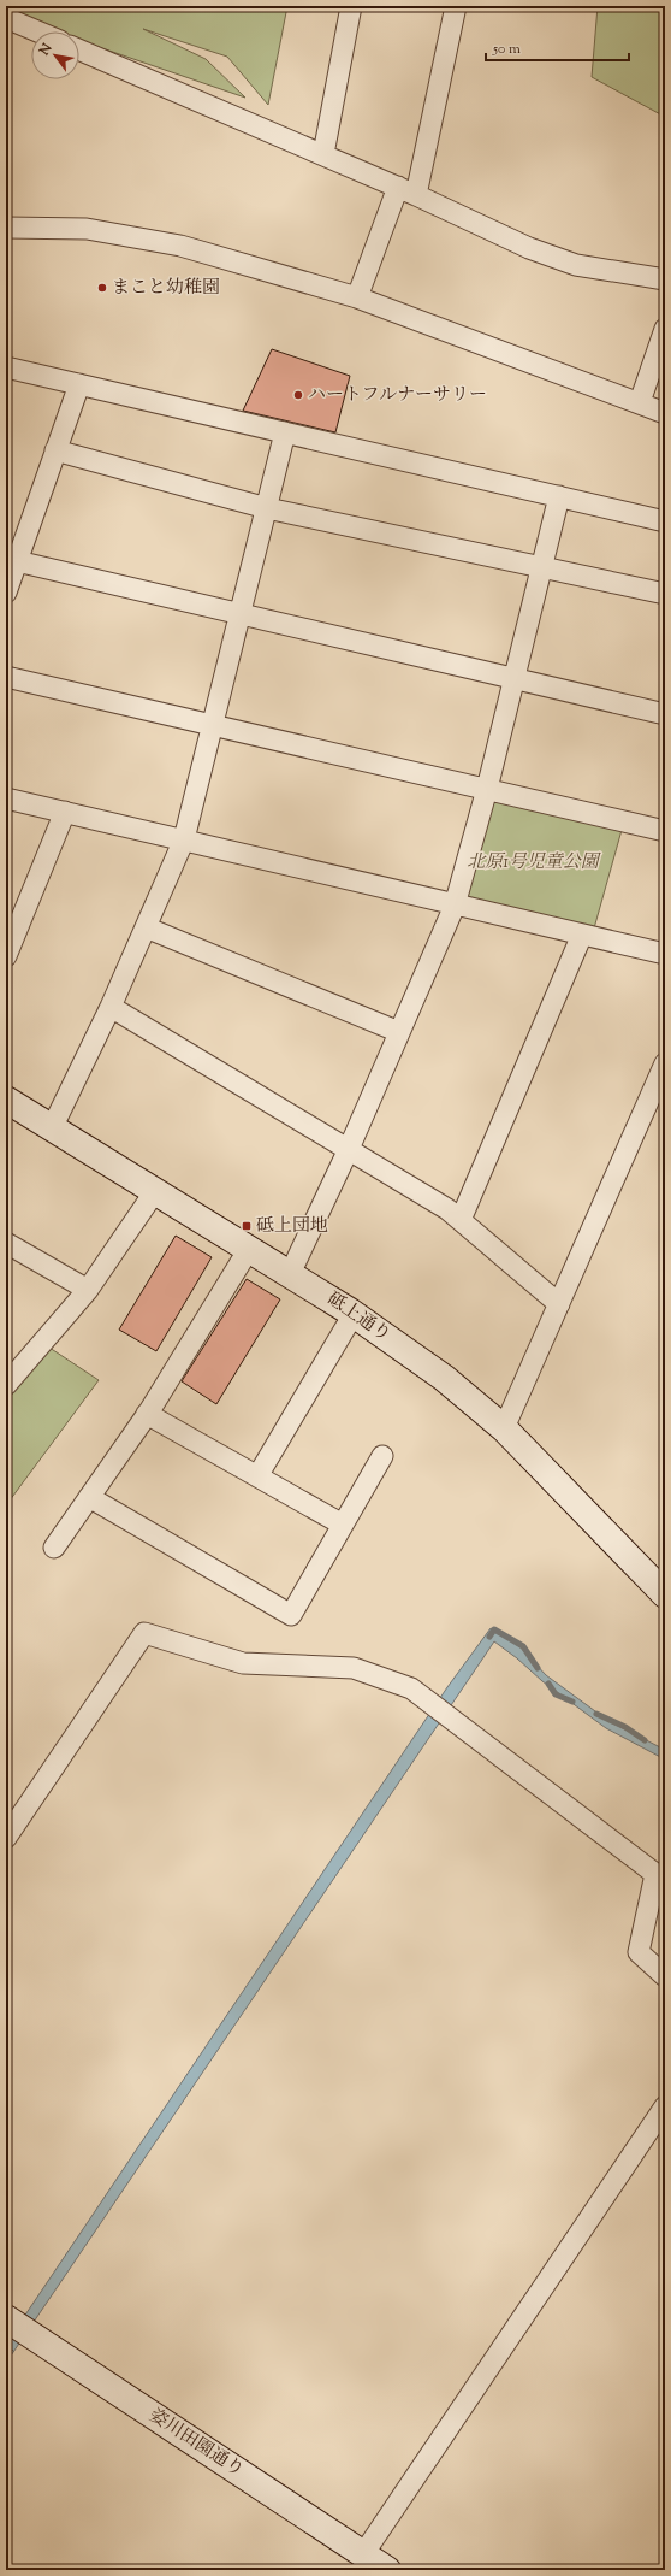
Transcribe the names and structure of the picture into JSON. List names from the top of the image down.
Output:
{
  "streets": {
    "street": ["砥上通り", "姿川田園通り"]
  },
  "parks": ["北原1号児童公園"],
  "places": {
    "other": ["まこと幼稚園", "ハートフルナーサリー"],
    "transit": ["砥上団地"]
  },
  "scale_bar": "50 m",
  "north": "top left"
}
